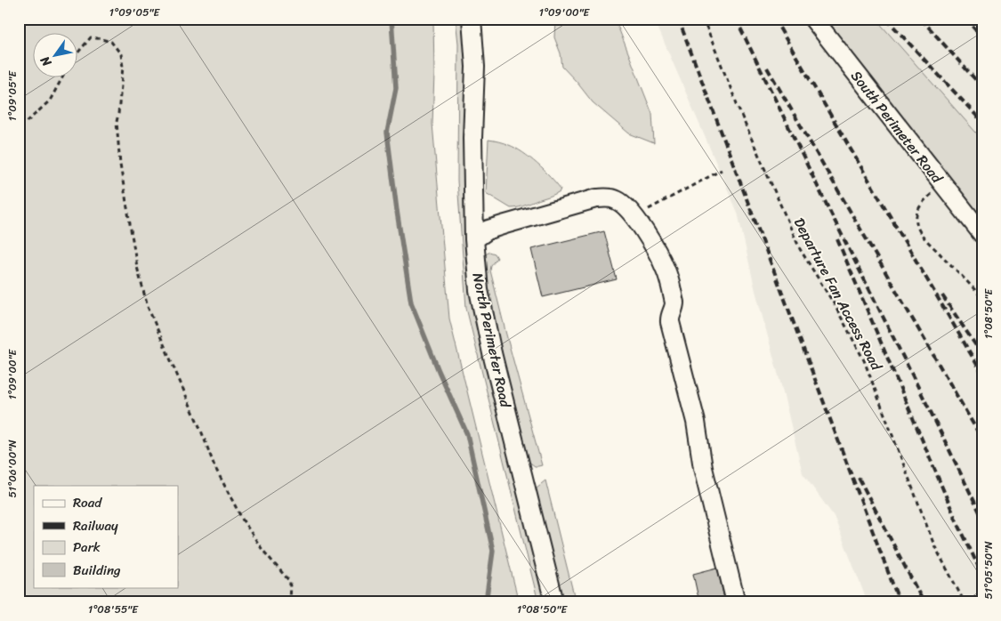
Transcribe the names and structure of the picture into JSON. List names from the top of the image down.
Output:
{
  "streets": {
    "lane": ["South Perimeter Road", "North Perimeter Road"],
    "path": ["Departure Fan Access Road"]
  },
  "legend": [
    "Road",
    "Railway",
    "Park",
    "Building"
  ],
  "north": "bottom left",
  "coordinates": [
    "1°09'05\"E",
    "1°09'00\"E",
    "1°08'50\"E",
    "51°06'00\"N",
    "51°05'50\"N",
    "1°08'55\"E"
  ]
}
